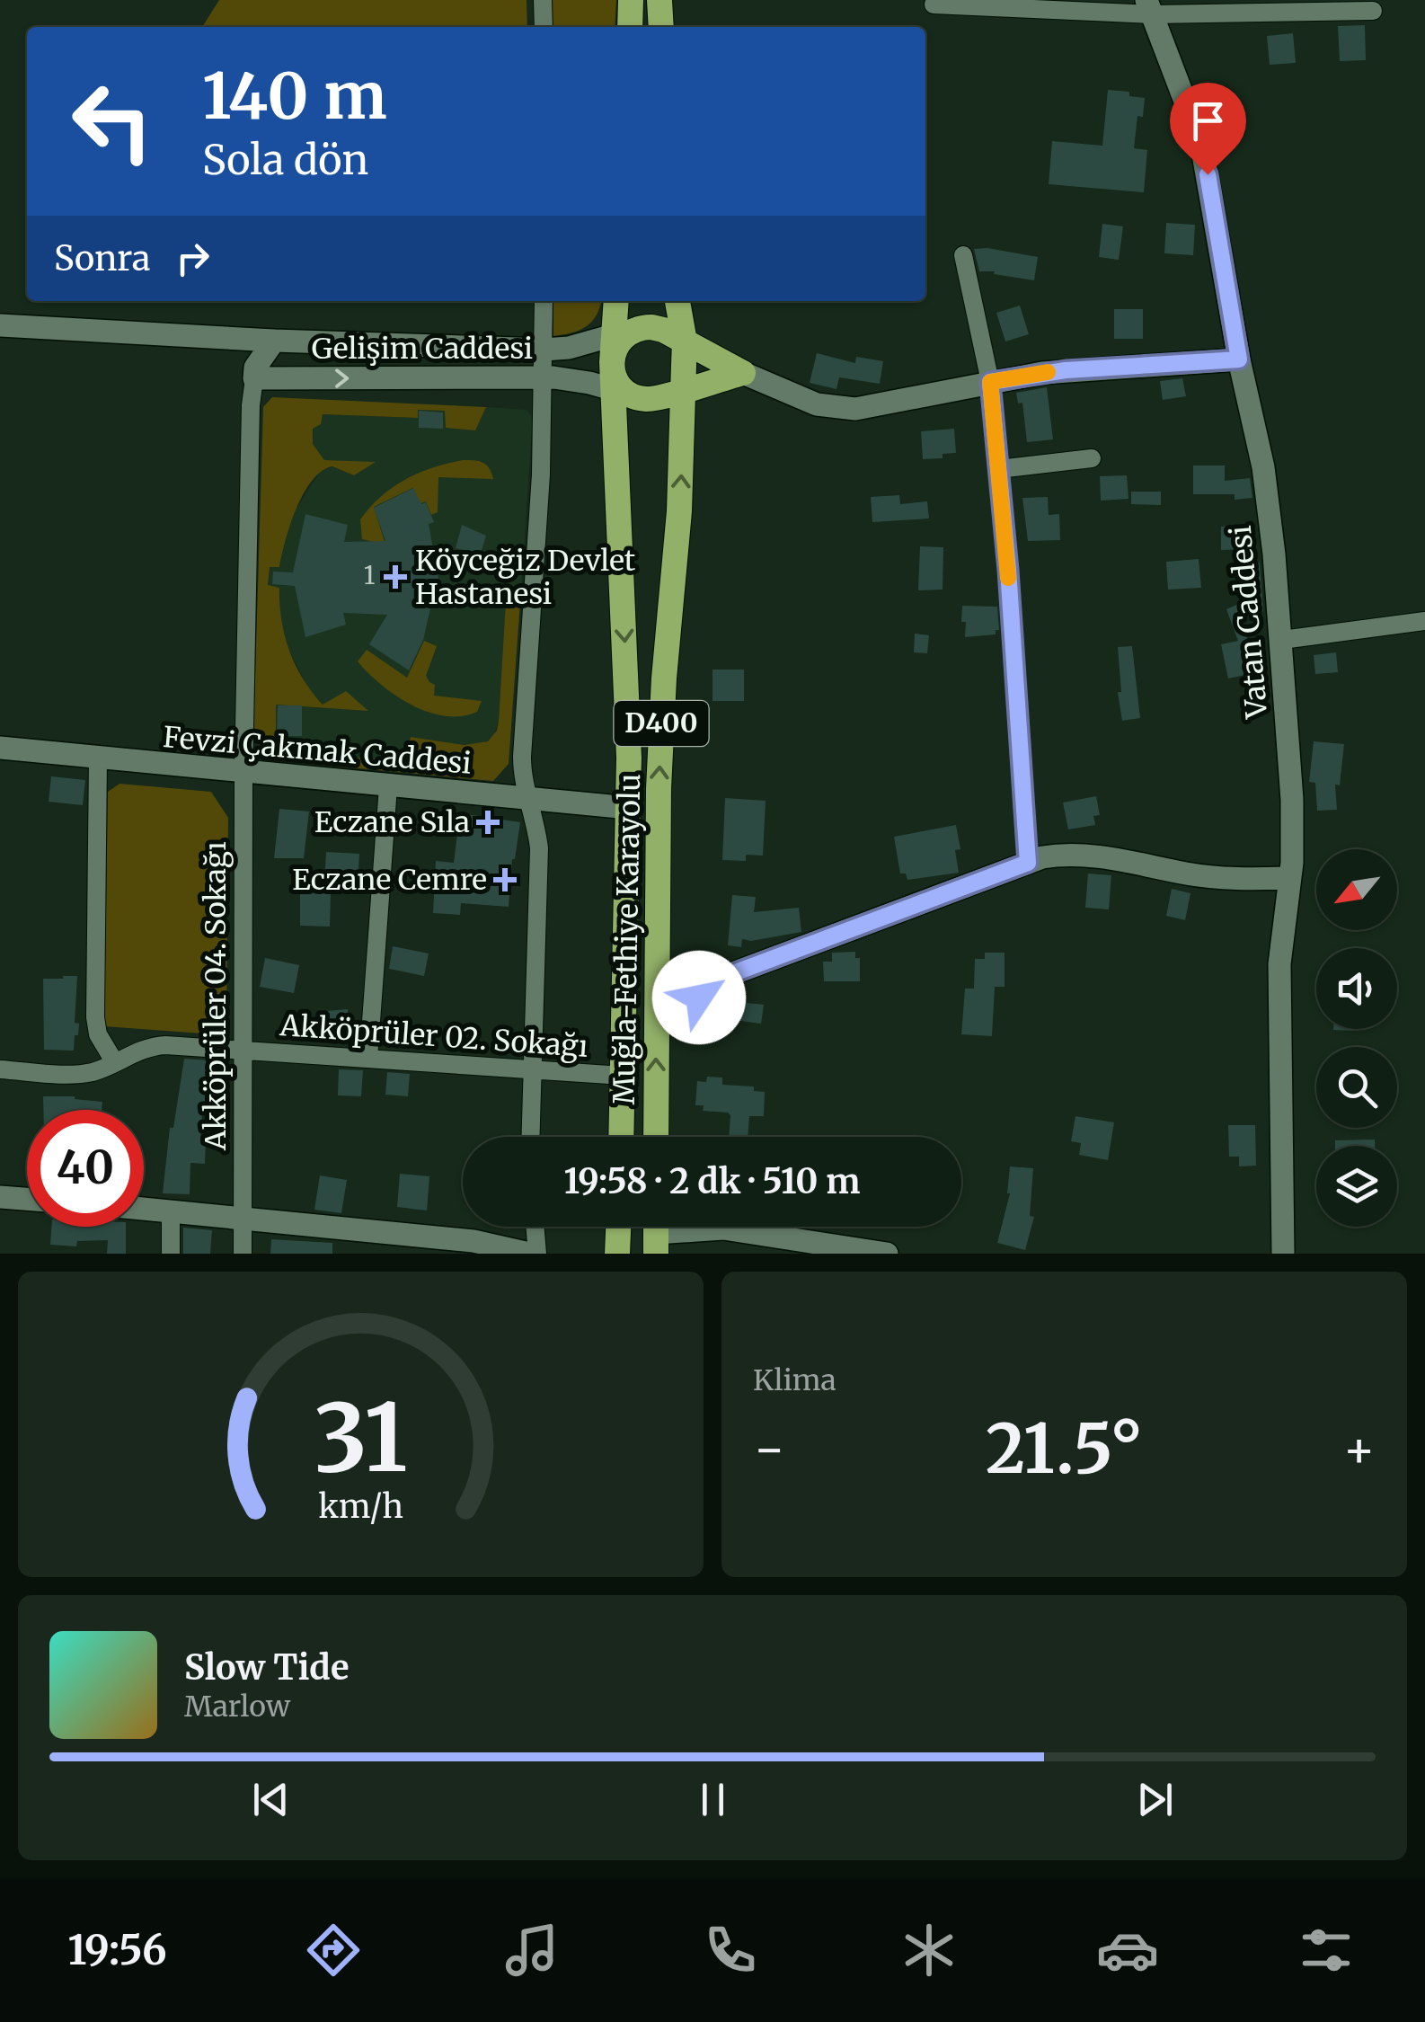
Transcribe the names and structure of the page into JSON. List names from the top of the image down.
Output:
{
  "streets": {
    "highway": ["D400", "Muğla-Fethiye Karayolu"],
    "street": [
      "Gelişim Caddesi",
      "Vatan Caddesi",
      "Fevzi Çakmak Caddesi",
      "Akköprüler 04. Sokağı",
      "Akköprüler 02. Sokağı"
    ]
  },
  "crossings": [
    ["Gelişim Caddesi", "Muğla-Fethiye Karayolu"],
    ["Gelişim Caddesi", "Akköprüler 04. Sokağı"],
    ["Fevzi Çakmak Caddesi", "Muğla-Fethiye Karayolu"],
    ["Fevzi Çakmak Caddesi", "Akköprüler 04. Sokağı"],
    ["Muğla-Fethiye Karayolu", "Akköprüler 02. Sokağı"],
    ["Akköprüler 04. Sokağı", "Akköprüler 02. Sokağı"]
  ],
  "places": {
    "health": ["Köyceğiz Devlet Hastanesi", "Eczane Sıla", "Eczane Cemre"]
  },
  "house_numbers": ["1"],
  "north": "bottom left",
  "page": {
    "turn": ["140 m", "Sola dön"],
    "then": "Sonra",
    "limit": "40",
    "trip": "19:58 · 2 dk · 510 m",
    "tile": "Klima",
    "heat": ["−", "21.5°", "+"],
    "song": ["Slow Tide", "Marlow"],
    "tabs": "19:56",
    "gauge": ["31", "km/h"]
  }
}
